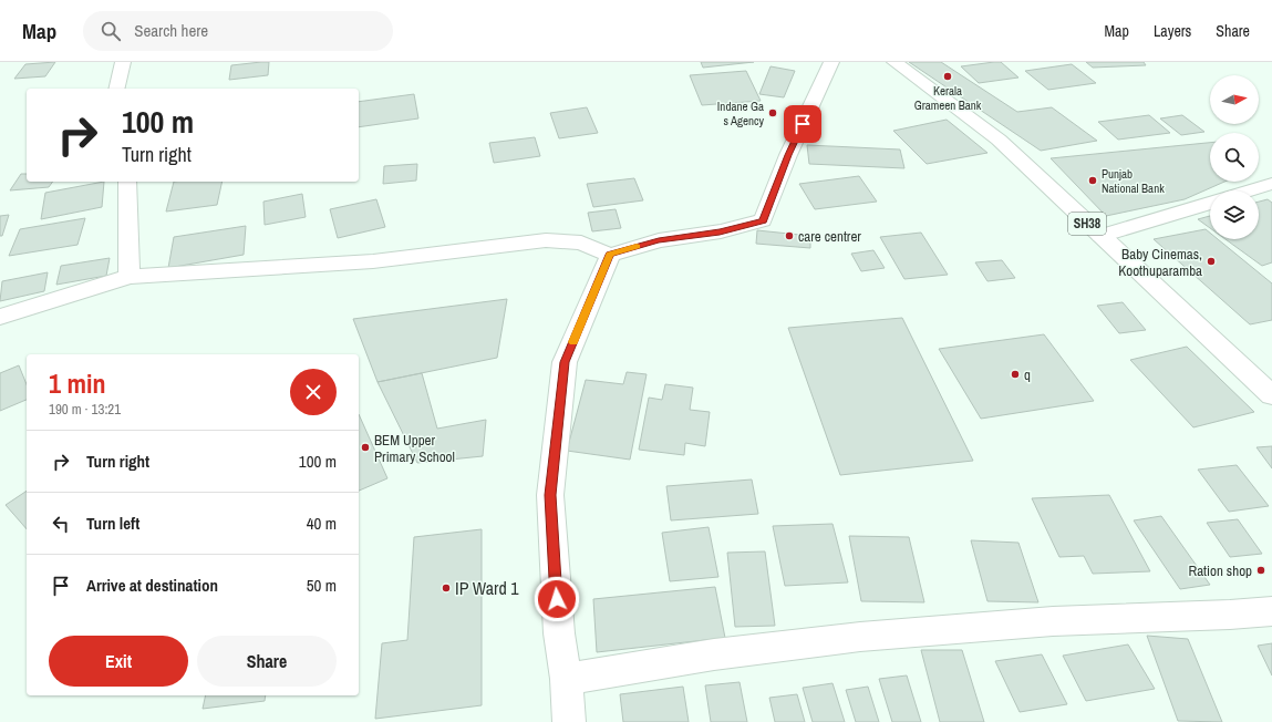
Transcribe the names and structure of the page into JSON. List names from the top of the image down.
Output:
{
  "streets": {
    "street": ["SH38"]
  },
  "places": [
    "Kerala Grameen Bank",
    "Indane Ga s Agency",
    "Punjab National Bank",
    "care centrer",
    "Baby Cinemas, Koothuparamba",
    "q",
    "BEM Upper Primary School",
    "Ration shop",
    "IP Ward 1"
  ],
  "north": "right",
  "page": {
    "header": "Map",
    "search": "Search here",
    "nav": ["Map", "Layers", "Share"],
    "turn": ["100 m", "Turn right"],
    "heading": ["1 min", "190 m · 13:21"],
    "list": [
      {
        "name": "Turn right",
        "value": "100 m"
      },
      {
        "name": "Turn left",
        "value": "40 m"
      },
      {
        "name": "Arrive at destination",
        "value": "50 m"
      }
    ],
    "buttons": ["Exit", "Share"]
  }
}
